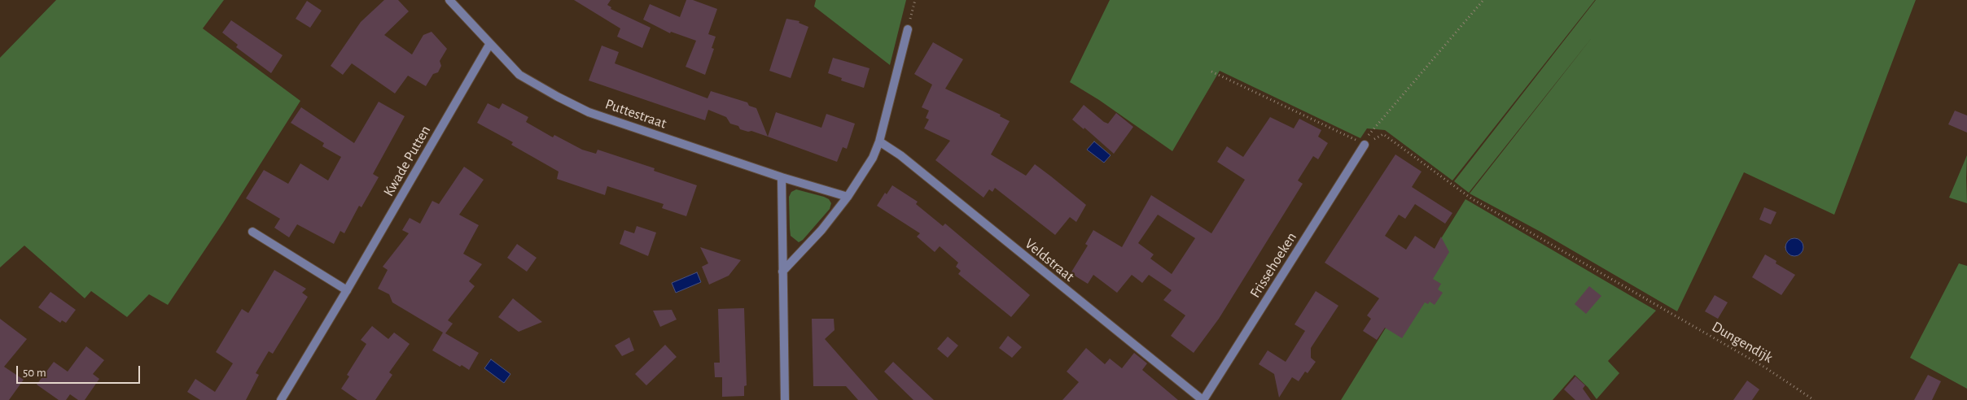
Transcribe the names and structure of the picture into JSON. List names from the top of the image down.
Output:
{
  "streets": {
    "street": [
      "Puttestraat",
      "Kwade Putten",
      "Veldstraat",
      "Frissehoeken"
    ],
    "path": ["Dungendijk"]
  },
  "crossings": [
    ["Puttestraat", "Kwade Putten"],
    ["Veldstraat", "Frissehoeken"],
    ["Frissehoeken", "Dungendijk"]
  ],
  "scale_bar": "50 m"
}
